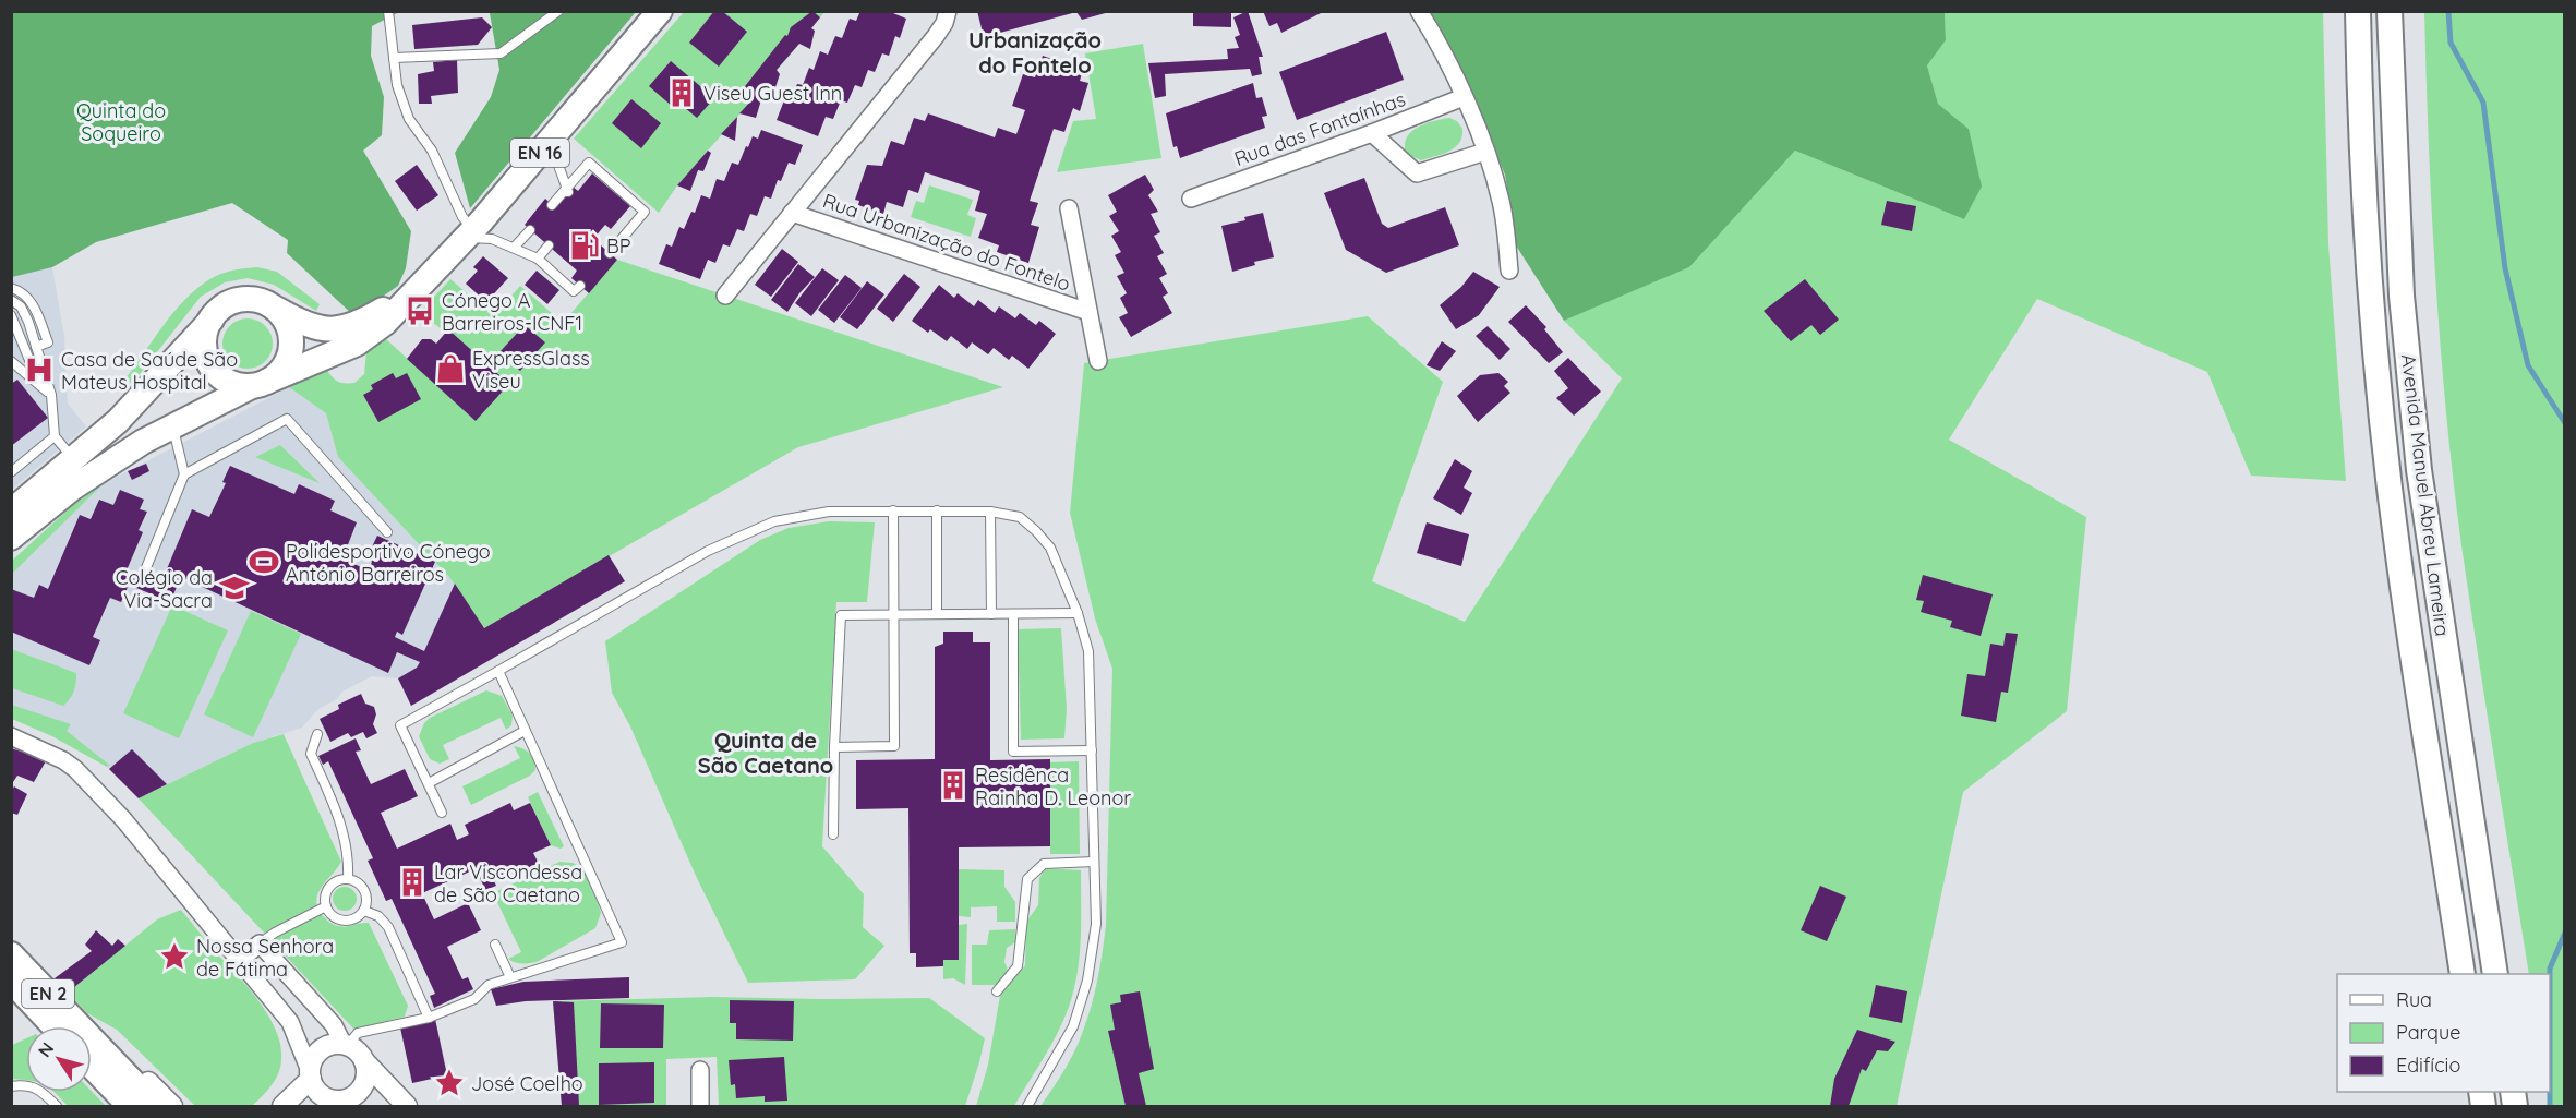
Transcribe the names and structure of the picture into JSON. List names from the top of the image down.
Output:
{
  "streets": {
    "main road": ["EN 16", "Avenida Manuel Abreu Lameira", "EN 2"],
    "street": ["Rua das Fontaínhas", "Rua Urbanização do Fontelo"]
  },
  "districts": ["Urbanização do Fontelo", "Quinta de São Caetano"],
  "parks": ["Quinta do Soqueiro"],
  "places": {
    "building": ["Viseu Guest Inn", "Residênca Rainha D. Leonor", "Lar Viscondessa de São Caetano"],
    "fuel station": ["BP"],
    "bus stop": ["Cónego A Barreiros-ICNF1"],
    "shop": ["ExpressGlass Viseu"],
    "hospital": ["Casa de Saúde São Mateus Hospital"],
    "sports": ["Polidesportivo Cónego António Barreiros"],
    "school or university": ["Colégio da Via-Sacra"],
    "place": ["Nossa Senhora de Fátima", "José Coelho"]
  },
  "legend": ["Rua", "Parque", "Edifício"],
  "north": "top left"
}
